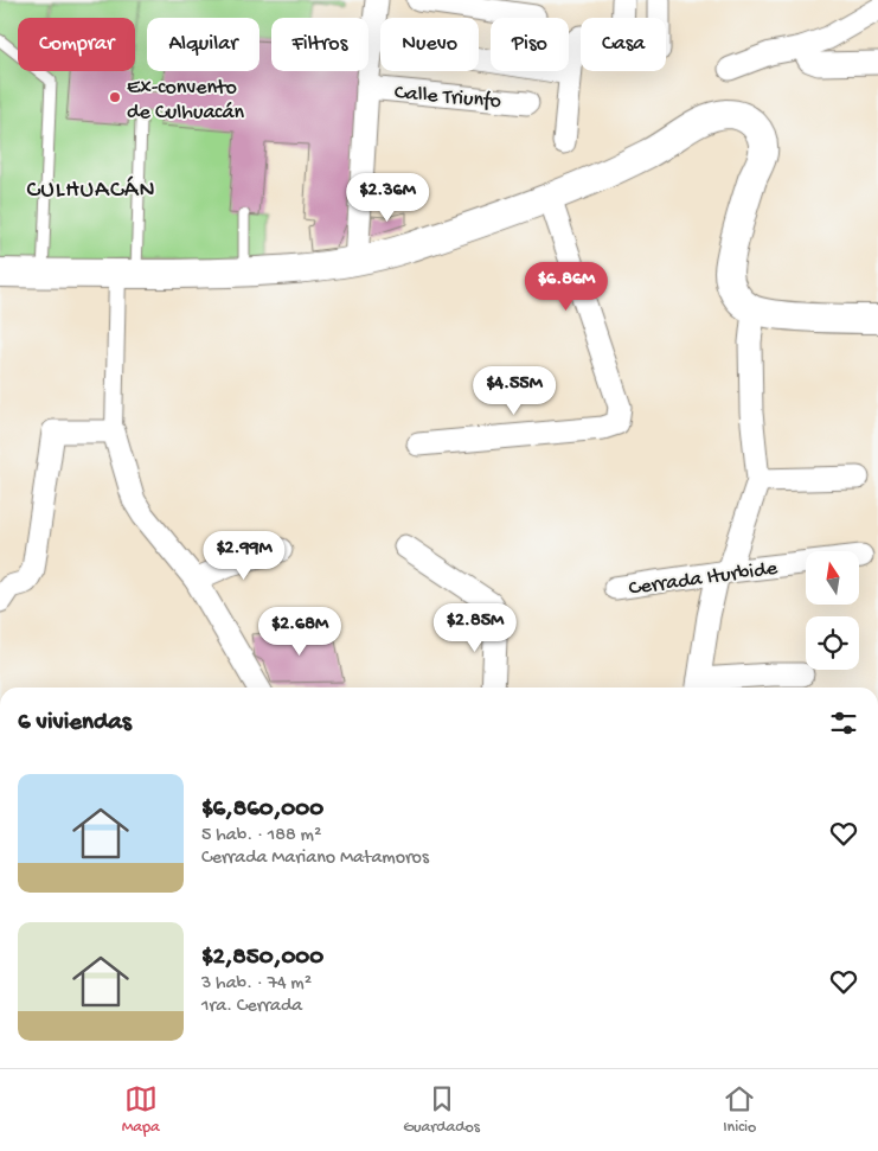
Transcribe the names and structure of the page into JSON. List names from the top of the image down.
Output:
{
  "streets": {
    "street": ["Calle Triunfo", "Cerrada Iturbide"]
  },
  "districts": ["CULHUACÁN"],
  "places": ["Ex-convento de Culhuacán"],
  "north": "top",
  "page": {
    "chip": [
      "Comprar",
      "Alquilar",
      "Filtros",
      "Nuevo",
      "Piso",
      "Casa"
    ],
    "price": [
      "$2.36M",
      "$6.86M",
      "$4.55M",
      "$2.99M",
      "$2.85M",
      "$2.68M"
    ],
    "heading": "6 viviendas",
    "list": [
      {
        "name": "$6,860,000",
        "note": "5 hab. · 188 m² · Cerrada Mariano Matamoros"
      },
      {
        "name": "$2,850,000",
        "note": "3 hab. · 74 m² · 1ra. Cerrada"
      }
    ],
    "tabs": ["Mapa", "Guardados", "Inicio"]
  }
}
